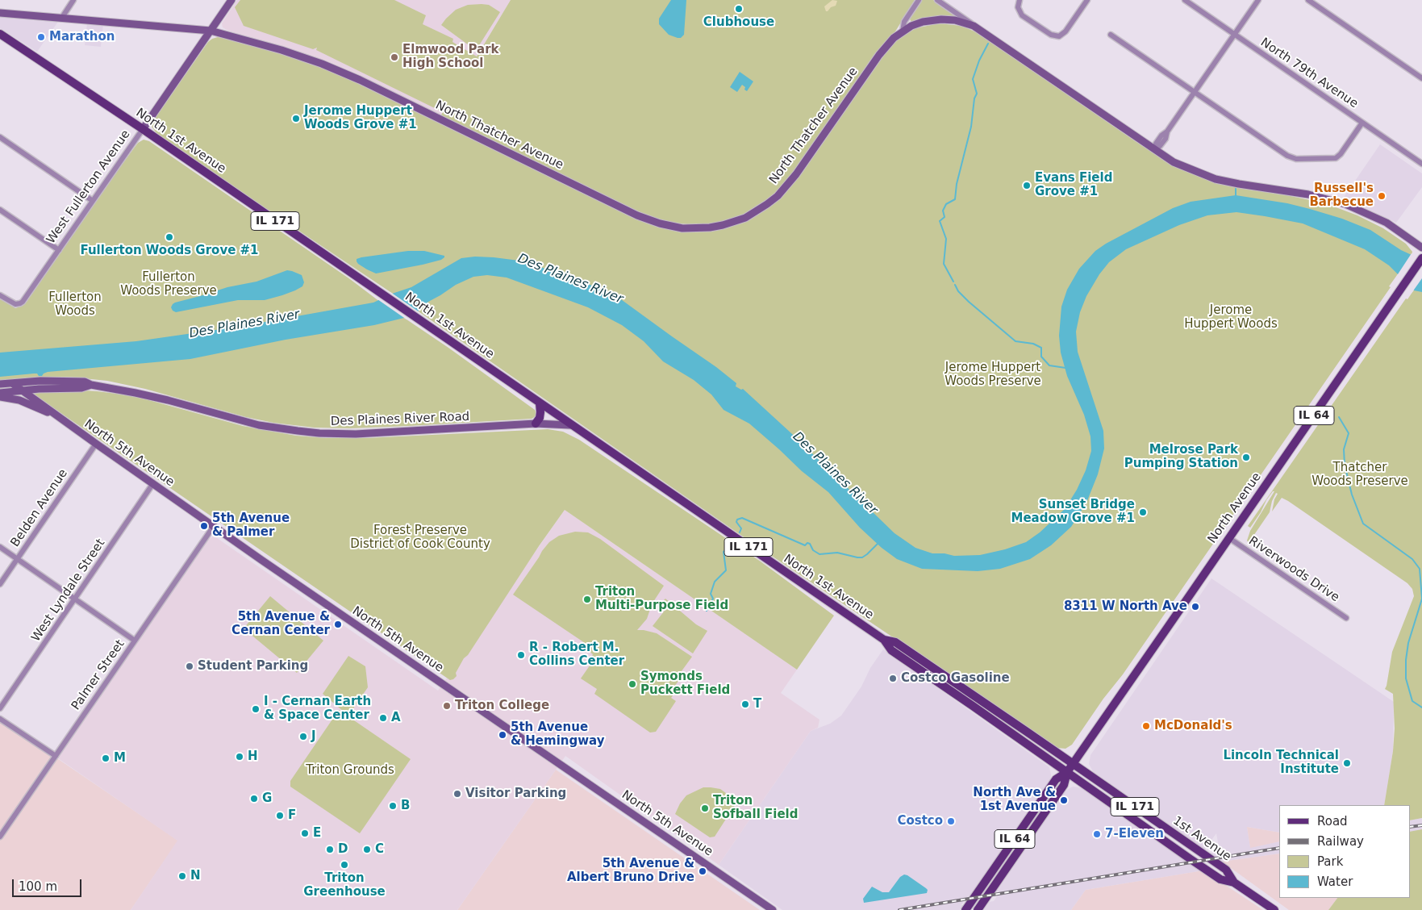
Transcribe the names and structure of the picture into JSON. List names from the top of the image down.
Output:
{
  "streets": {
    "main road": [
      "North 1st Avenue",
      "IL 171",
      "IL 64",
      "North Avenue",
      "1st Avenue"
    ],
    "street": [
      "North 79th Avenue",
      "North Thatcher Avenue",
      "West Fullerton Avenue",
      "Des Plaines River Road",
      "North 5th Avenue",
      "Belden Avenue",
      "Riverwoods Drive",
      "West Lyndale Street",
      "Palmer Street"
    ]
  },
  "crossings": [
    ["North Thatcher Avenue", "West Fullerton Avenue"],
    ["North 1st Avenue", "West Fullerton Avenue"],
    ["North 1st Avenue", "Des Plaines River Road"],
    ["North 1st Avenue", "North Avenue"],
    ["North 1st Avenue", "1st Avenue"],
    ["Des Plaines River Road", "North 5th Avenue"],
    ["North 5th Avenue", "Belden Avenue"],
    ["North 5th Avenue", "West Lyndale Street"],
    ["North 5th Avenue", "Palmer Street"],
    ["North Avenue", "Riverwoods Drive"],
    ["North Avenue", "1st Avenue"]
  ],
  "water": ["Des Plaines River"],
  "parks": [
    "Fullerton Woods Preserve",
    "Fullerton Woods",
    "Jerome Huppert Woods",
    "Jerome Huppert Woods Preserve",
    "Thatcher Woods Preserve",
    "Forest Preserve District of Cook County",
    "Triton Grounds"
  ],
  "places": [
    "Clubhouse",
    "Marathon",
    "Elmwood Park High School",
    "Jerome Huppert Woods Grove #1",
    "Evans Field Grove #1",
    "Russell's Barbecue",
    "Fullerton Woods Grove #1",
    "Melrose Park Pumping Station",
    "Sunset Bridge Meadow Grove #1",
    "5th Avenue & Palmer",
    "Triton Multi-Purpose Field",
    "8311 W North Ave",
    "5th Avenue & Cernan Center",
    "R - Robert M. Collins Center",
    "Student Parking",
    "Costco Gasoline",
    "Symonds Puckett Field",
    "T",
    "Triton College",
    "I - Cernan Earth & Space Center",
    "A",
    "McDonald's",
    "5th Avenue & Hemingway",
    "J",
    "H",
    "M",
    "Lincoln Technical Institute",
    "Visitor Parking",
    "G",
    "North Ave & 1st Avenue",
    "B",
    "Triton Sofball Field",
    "F",
    "Costco",
    "E",
    "7-Eleven",
    "D",
    "C",
    "Triton Greenhouse",
    "5th Avenue & Albert Bruno Drive",
    "N"
  ],
  "legend": [
    "Road",
    "Railway",
    "Park",
    "Water"
  ],
  "scale_bar": "100 m"
}
